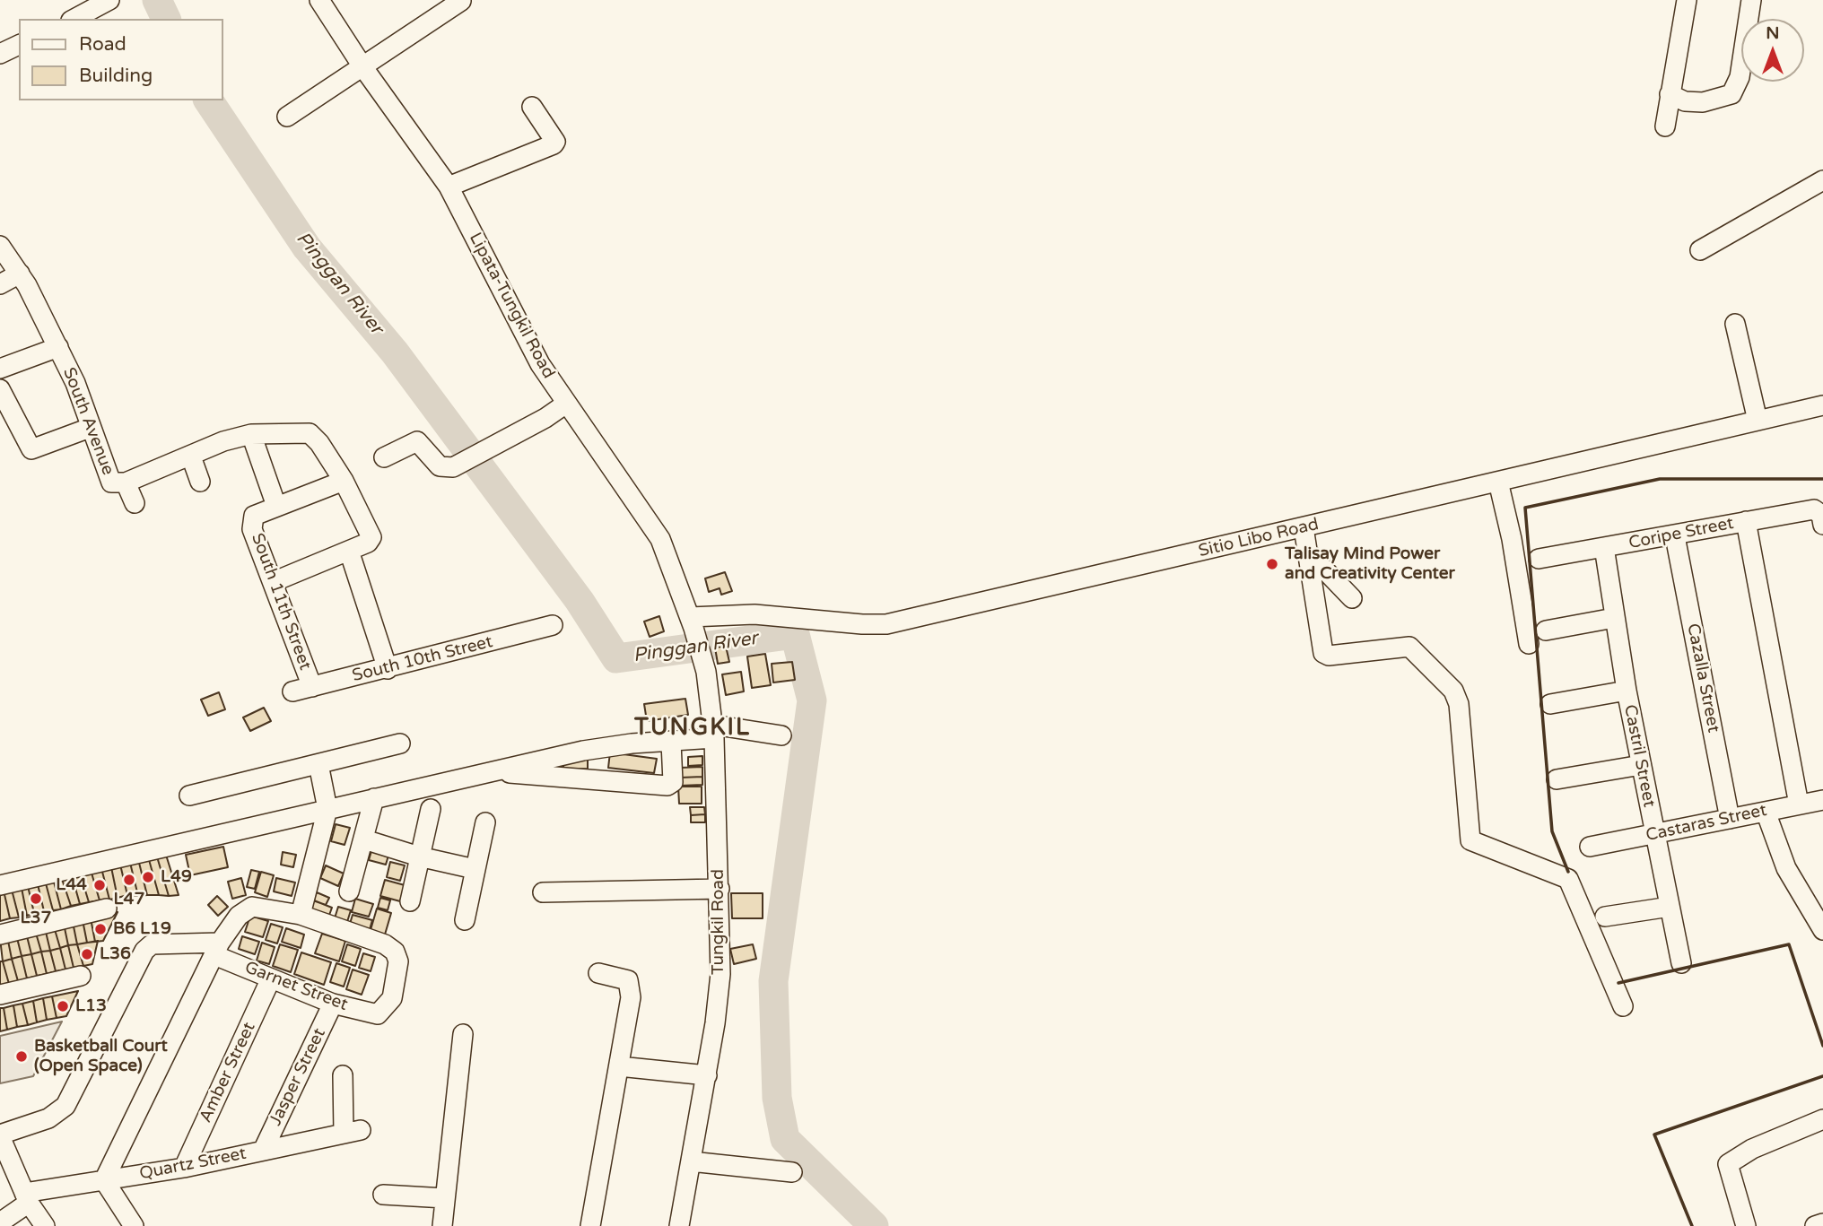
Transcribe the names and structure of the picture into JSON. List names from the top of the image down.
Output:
{
  "streets": {
    "street": [
      "Lipata-Tungkil Road",
      "South Avenue",
      "Coripe Street",
      "Sitio Libo Road",
      "South 11th Street",
      "South 10th Street",
      "Cazalla Street",
      "Castril Street",
      "Castaras Street",
      "Tungkil Road",
      "Garnet Street",
      "Amber Street",
      "Jasper Street",
      "Quartz Street"
    ]
  },
  "crossings": [
    ["Lipata-Tungkil Road", "Sitio Libo Road"],
    ["Lipata-Tungkil Road", "Tungkil Road"],
    ["Coripe Street", "Cazalla Street"],
    ["Coripe Street", "Castril Street"],
    ["Sitio Libo Road", "Tungkil Road"],
    ["South 11th Street", "South 10th Street"],
    ["Cazalla Street", "Castaras Street"],
    ["Castril Street", "Castaras Street"],
    ["Garnet Street", "Amber Street"],
    ["Garnet Street", "Jasper Street"],
    ["Amber Street", "Quartz Street"],
    ["Jasper Street", "Quartz Street"]
  ],
  "districts": ["TUNGKIL"],
  "water": ["Pinggan River"],
  "places": [
    "Talisay Mind Power and Creativity Center",
    "L49",
    "L47",
    "L44",
    "L37",
    "B6 L19",
    "L36",
    "L13",
    "Basketball Court (Open Space)"
  ],
  "legend": ["Road", "Building"],
  "north": "top"
}
